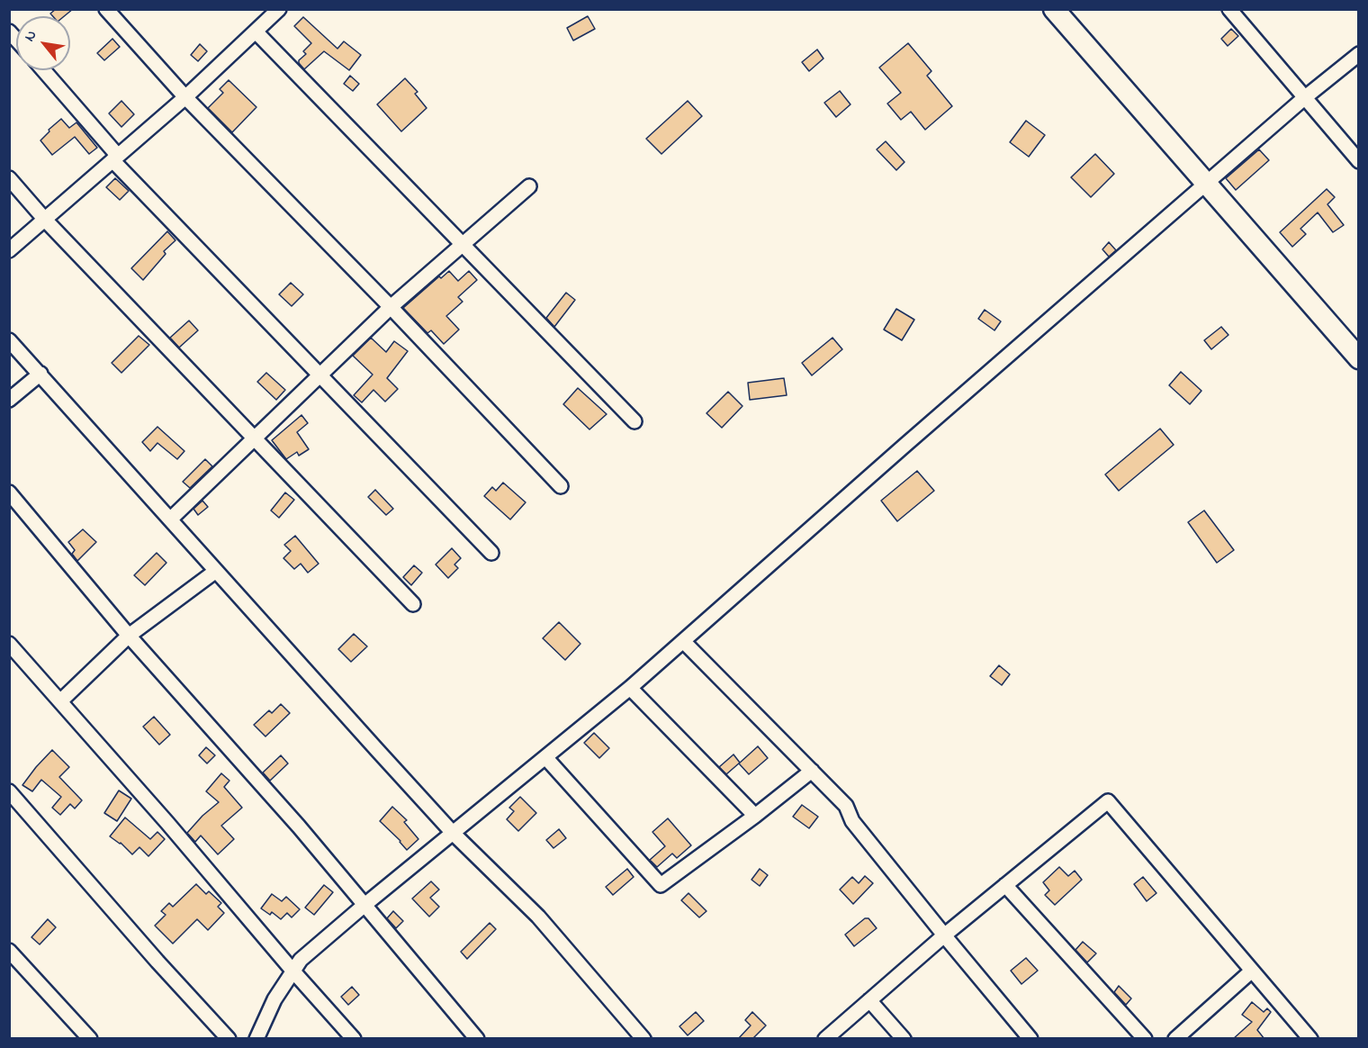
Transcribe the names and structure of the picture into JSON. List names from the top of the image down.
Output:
{
  "north": "top left"
}
